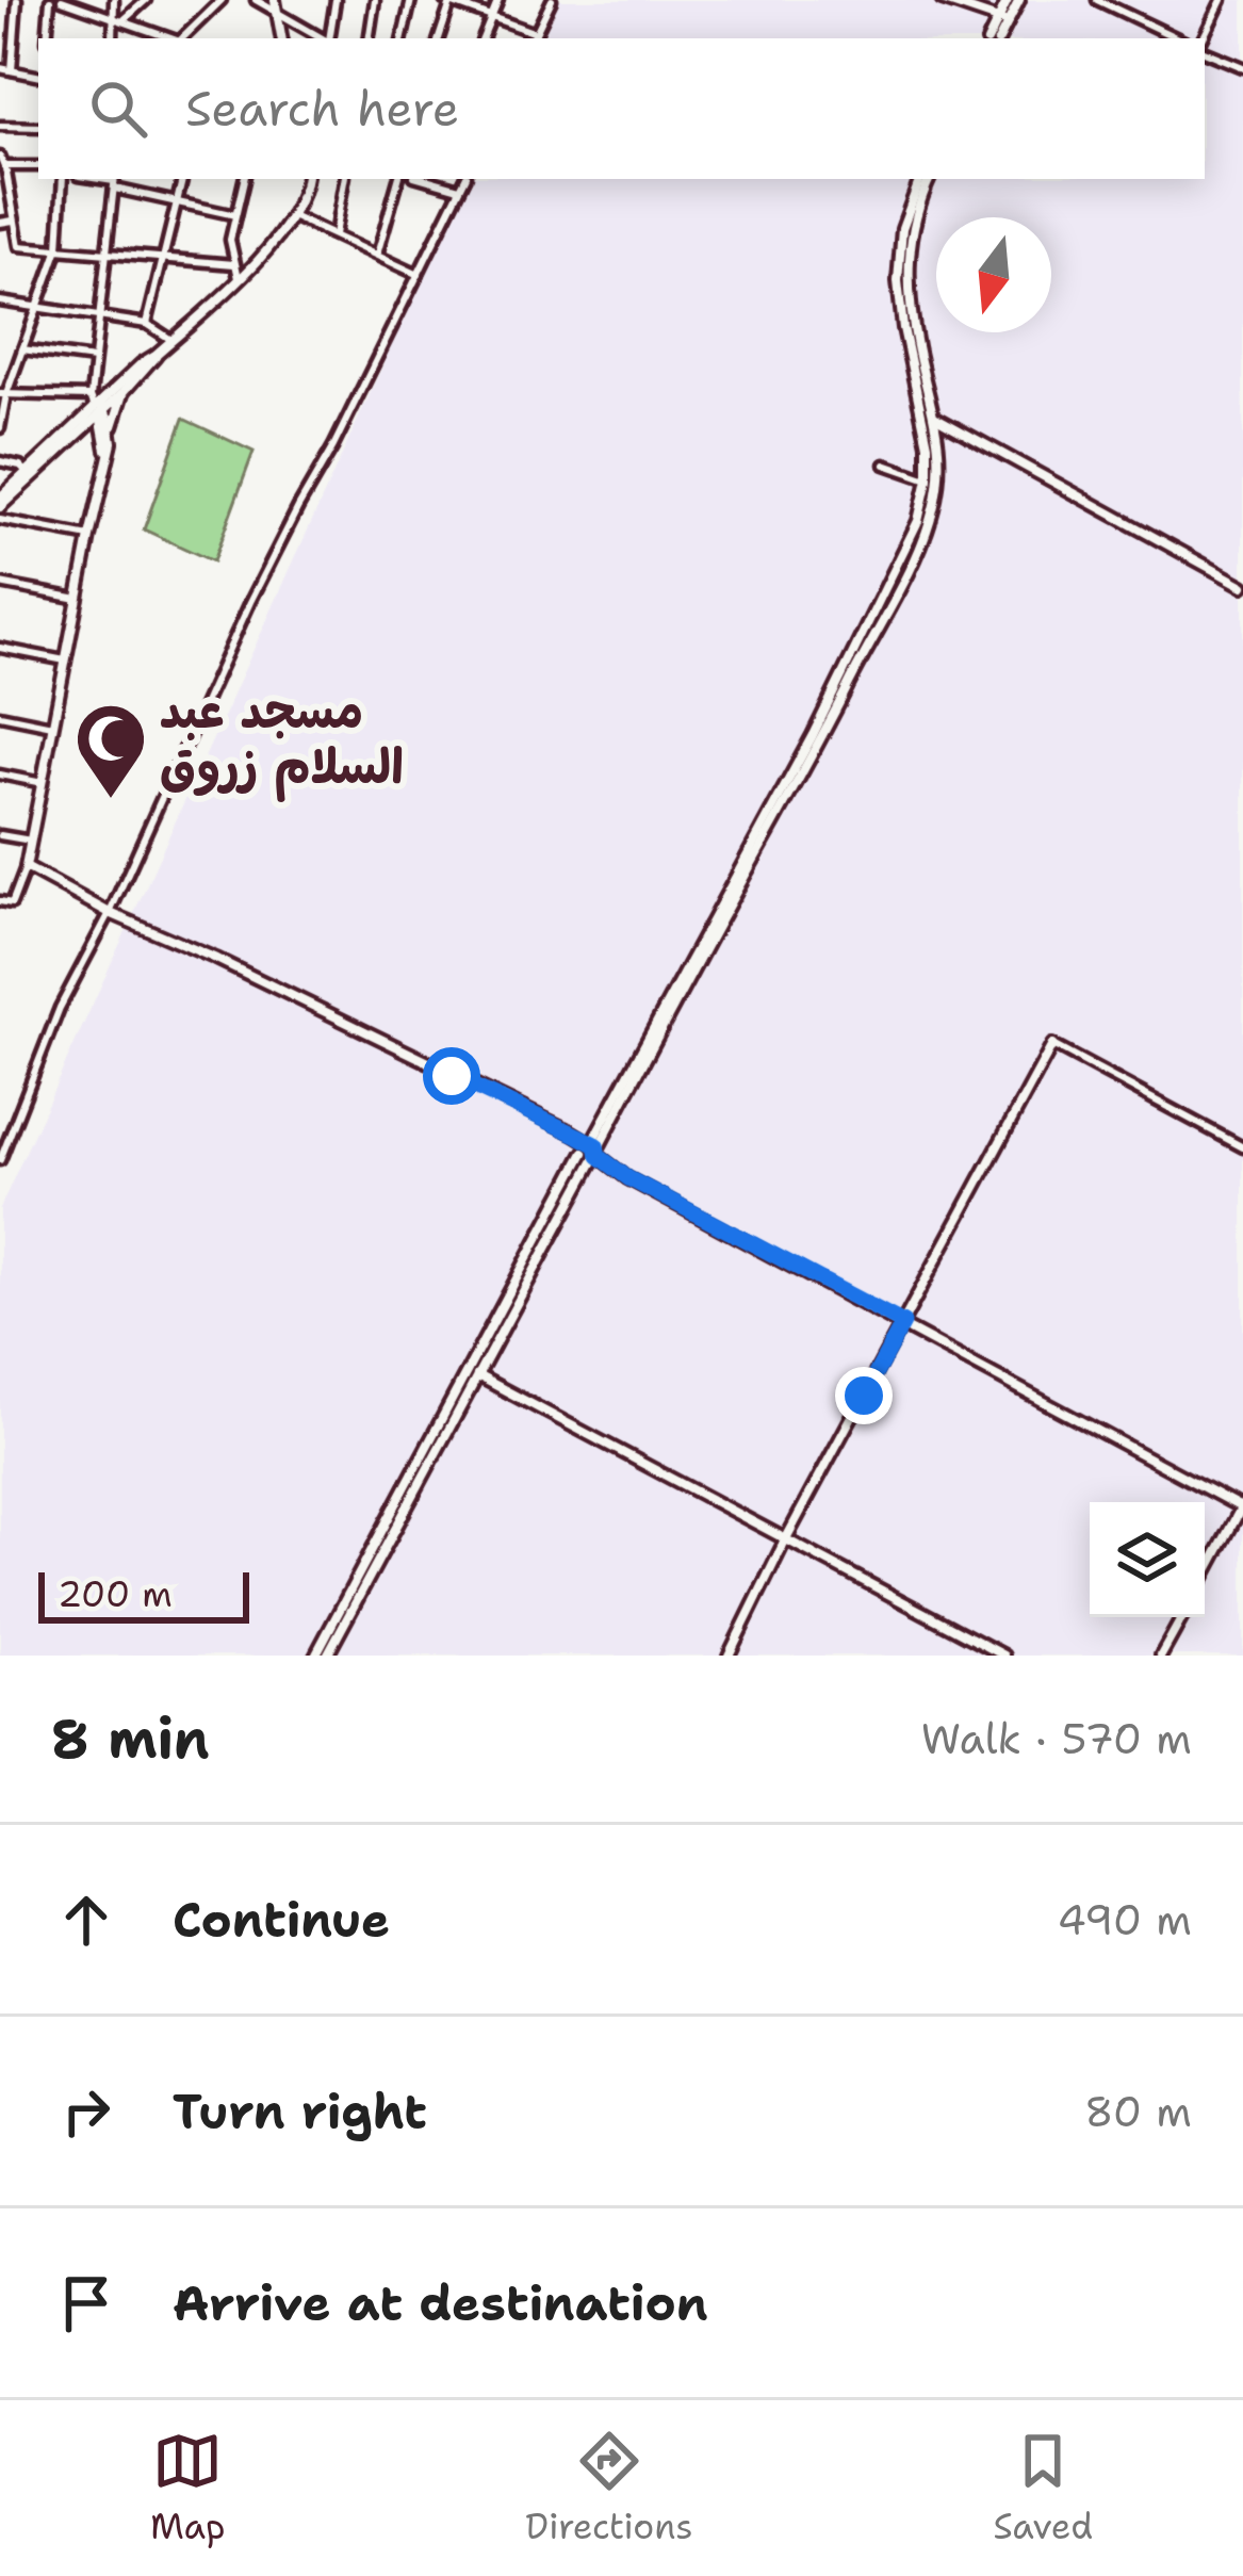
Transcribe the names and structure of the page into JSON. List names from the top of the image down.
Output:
{
  "places": {
    "mosque": ["مسجد عبد السلام زروق"]
  },
  "scale_bar": "200 m",
  "north": "bottom",
  "page": {
    "search": "Search here",
    "scale": "200 m",
    "heading": ["8 min", "Walk · 570 m"],
    "list": [
      ["Continue", "490 m"],
      ["Turn right", "80 m"],
      "Arrive at destination"
    ],
    "nav": ["Map", "Directions", "Saved"]
  }
}
